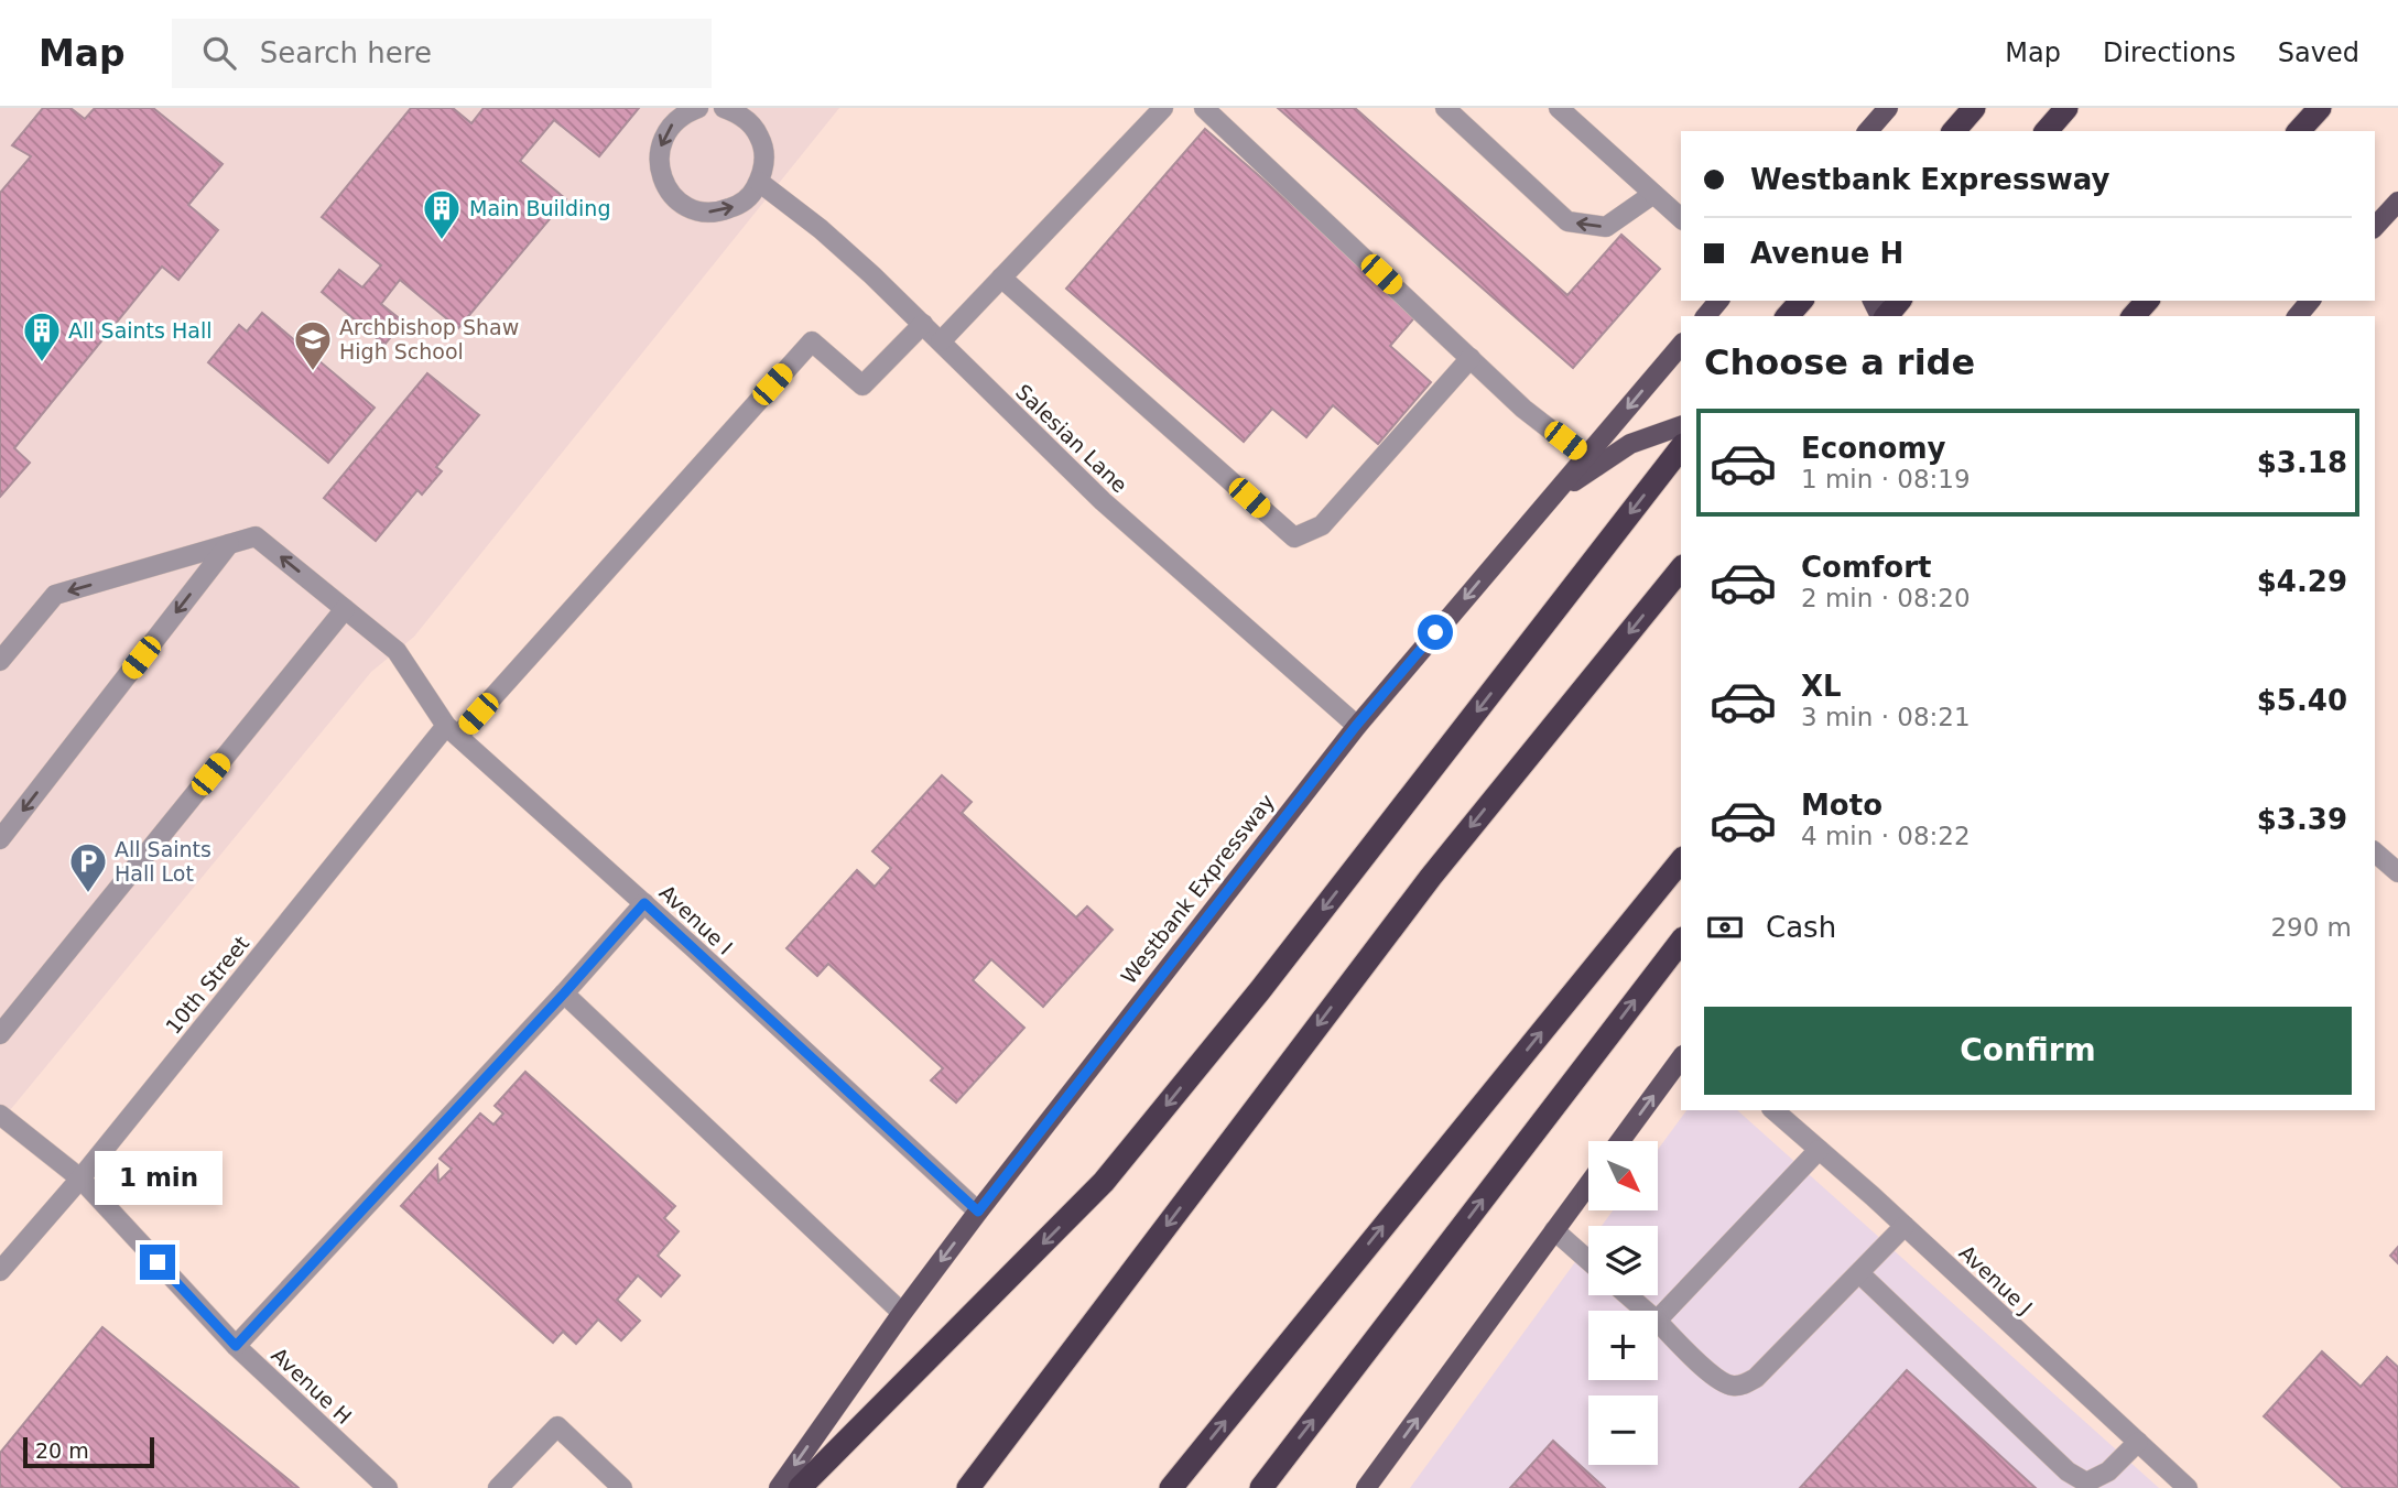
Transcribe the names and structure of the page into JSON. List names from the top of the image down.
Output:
{
  "streets": {
    "main road": ["Westbank Expressway"],
    "street": [
      "Salesian Lane",
      "Avenue I",
      "10th Street",
      "Avenue J",
      "Avenue H"
    ]
  },
  "crossings": [
    ["Salesian Lane", "Westbank Expressway"],
    ["Salesian Lane", "10th Street"],
    ["Westbank Expressway", "Avenue I"],
    ["Avenue I", "10th Street"],
    ["10th Street", "Avenue H"]
  ],
  "one_way": ["Westbank Expressway"],
  "places": {
    "building": ["Main Building", "All Saints Hall"],
    "school or university": ["Archbishop Shaw High School"],
    "parking": ["All Saints Hall Lot"]
  },
  "scale_bar": "20 m",
  "north": "bottom right",
  "page": {
    "header": "Map",
    "search": "Search here",
    "nav": ["Map", "Directions", "Saved"],
    "banner": ["Westbank Expressway", "Avenue H"],
    "heading": "Choose a ride",
    "list": [
      {
        "name": "Economy",
        "note": "1 min · 08:19",
        "value": "$3.18"
      },
      {
        "name": "Comfort",
        "note": "2 min · 08:20",
        "value": "$4.29"
      },
      {
        "name": "XL",
        "note": "3 min · 08:21",
        "value": "$5.40"
      },
      {
        "name": "Moto",
        "note": "4 min · 08:22",
        "value": "$3.39"
      }
    ],
    "pay": ["Cash", "290 m"],
    "buttons": "Confirm",
    "map_buttons": ["+", "−"],
    "bubble": "1 min",
    "scale": "20 m"
  }
}
